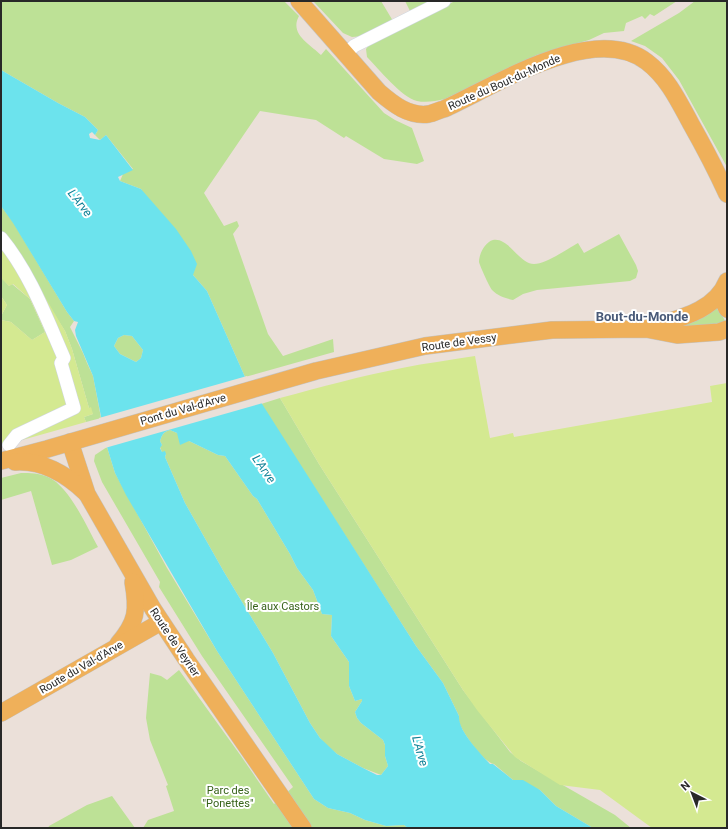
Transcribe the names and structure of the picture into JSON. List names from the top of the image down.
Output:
{
  "streets": {
    "main road": [
      "Route du Bout-du-Monde",
      "Route de Vessy",
      "Pont du Val-d'Arve",
      "Route de Veyrier",
      "Route du Val-d'Arve"
    ]
  },
  "crossings": [
    ["Route de Vessy", "Pont du Val-d'Arve"],
    ["Pont du Val-d'Arve", "Route de Veyrier"],
    ["Route de Veyrier", "Route du Val-d'Arve"]
  ],
  "districts": ["Bout-du-Monde"],
  "water": ["L'Arve"],
  "parks": ["Île aux Castors", "Parc des \"Ponettes\""],
  "north": "top left"
}
